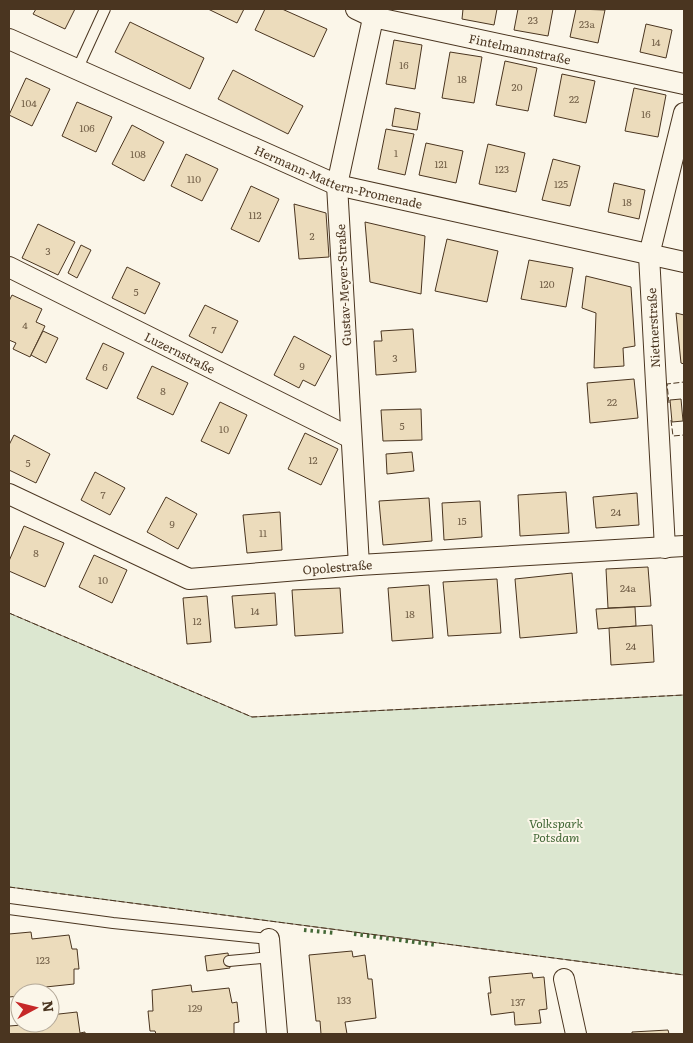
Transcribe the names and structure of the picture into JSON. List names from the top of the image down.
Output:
{
  "streets": {
    "street": [
      "Fintelmannstraße",
      "Hermann-Mattern-Promenade",
      "Gustav-Meyer-Straße",
      "Nietnerstraße",
      "Luzernstraße",
      "Opolestraße"
    ]
  },
  "crossings": [
    ["Fintelmannstraße", "Gustav-Meyer-Straße"],
    ["Hermann-Mattern-Promenade", "Gustav-Meyer-Straße"],
    ["Hermann-Mattern-Promenade", "Nietnerstraße"],
    ["Gustav-Meyer-Straße", "Luzernstraße"],
    ["Gustav-Meyer-Straße", "Opolestraße"],
    ["Nietnerstraße", "Opolestraße"]
  ],
  "parks": ["Volkspark Potsdam"],
  "house_numbers": [
    "23",
    "23a",
    "14",
    "16",
    "18",
    "20",
    "22",
    "104",
    "16",
    "106",
    "1",
    "108",
    "121",
    "123",
    "110",
    "125",
    "18",
    "112",
    "2",
    "3",
    "120",
    "5",
    "4",
    "7",
    "3",
    "9",
    "6",
    "8",
    "22",
    "5",
    "10",
    "12",
    "5",
    "7",
    "24",
    "15",
    "9",
    "11",
    "8",
    "10",
    "24a",
    "14",
    "18",
    "12",
    "24",
    "123",
    "133",
    "137",
    "129"
  ],
  "north": "right"
}
